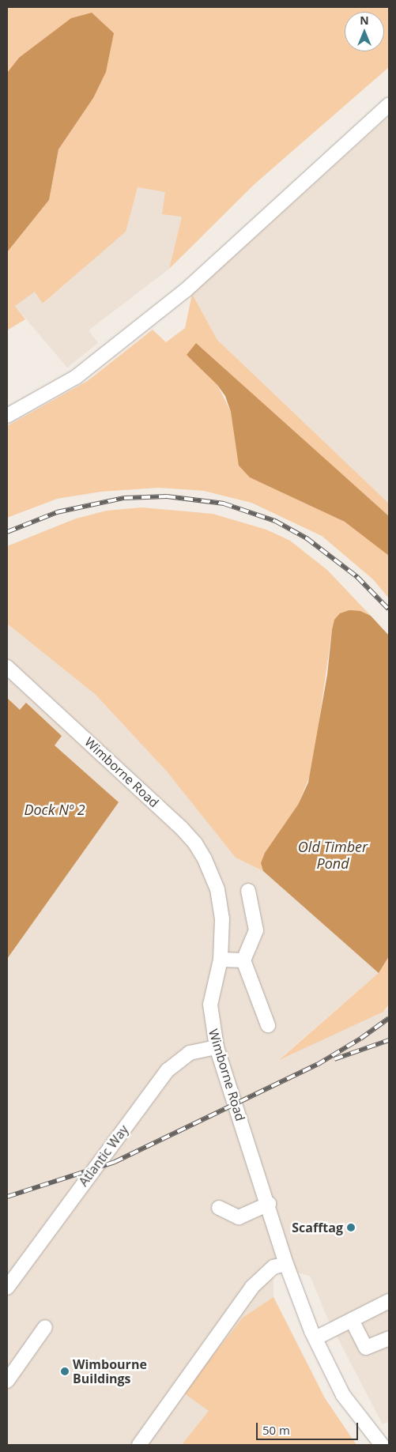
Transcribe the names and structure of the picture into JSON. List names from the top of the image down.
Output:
{
  "streets": {
    "street": ["Wimborne Road", "Atlantic Way"]
  },
  "crossings": [
    ["Wimborne Road", "Atlantic Way"]
  ],
  "water": ["Dock Nº 2", "Old Timber Pond"],
  "places": ["Scafftag", "Wimbourne Buildings"],
  "scale_bar": "50 m",
  "north": "top"
}
